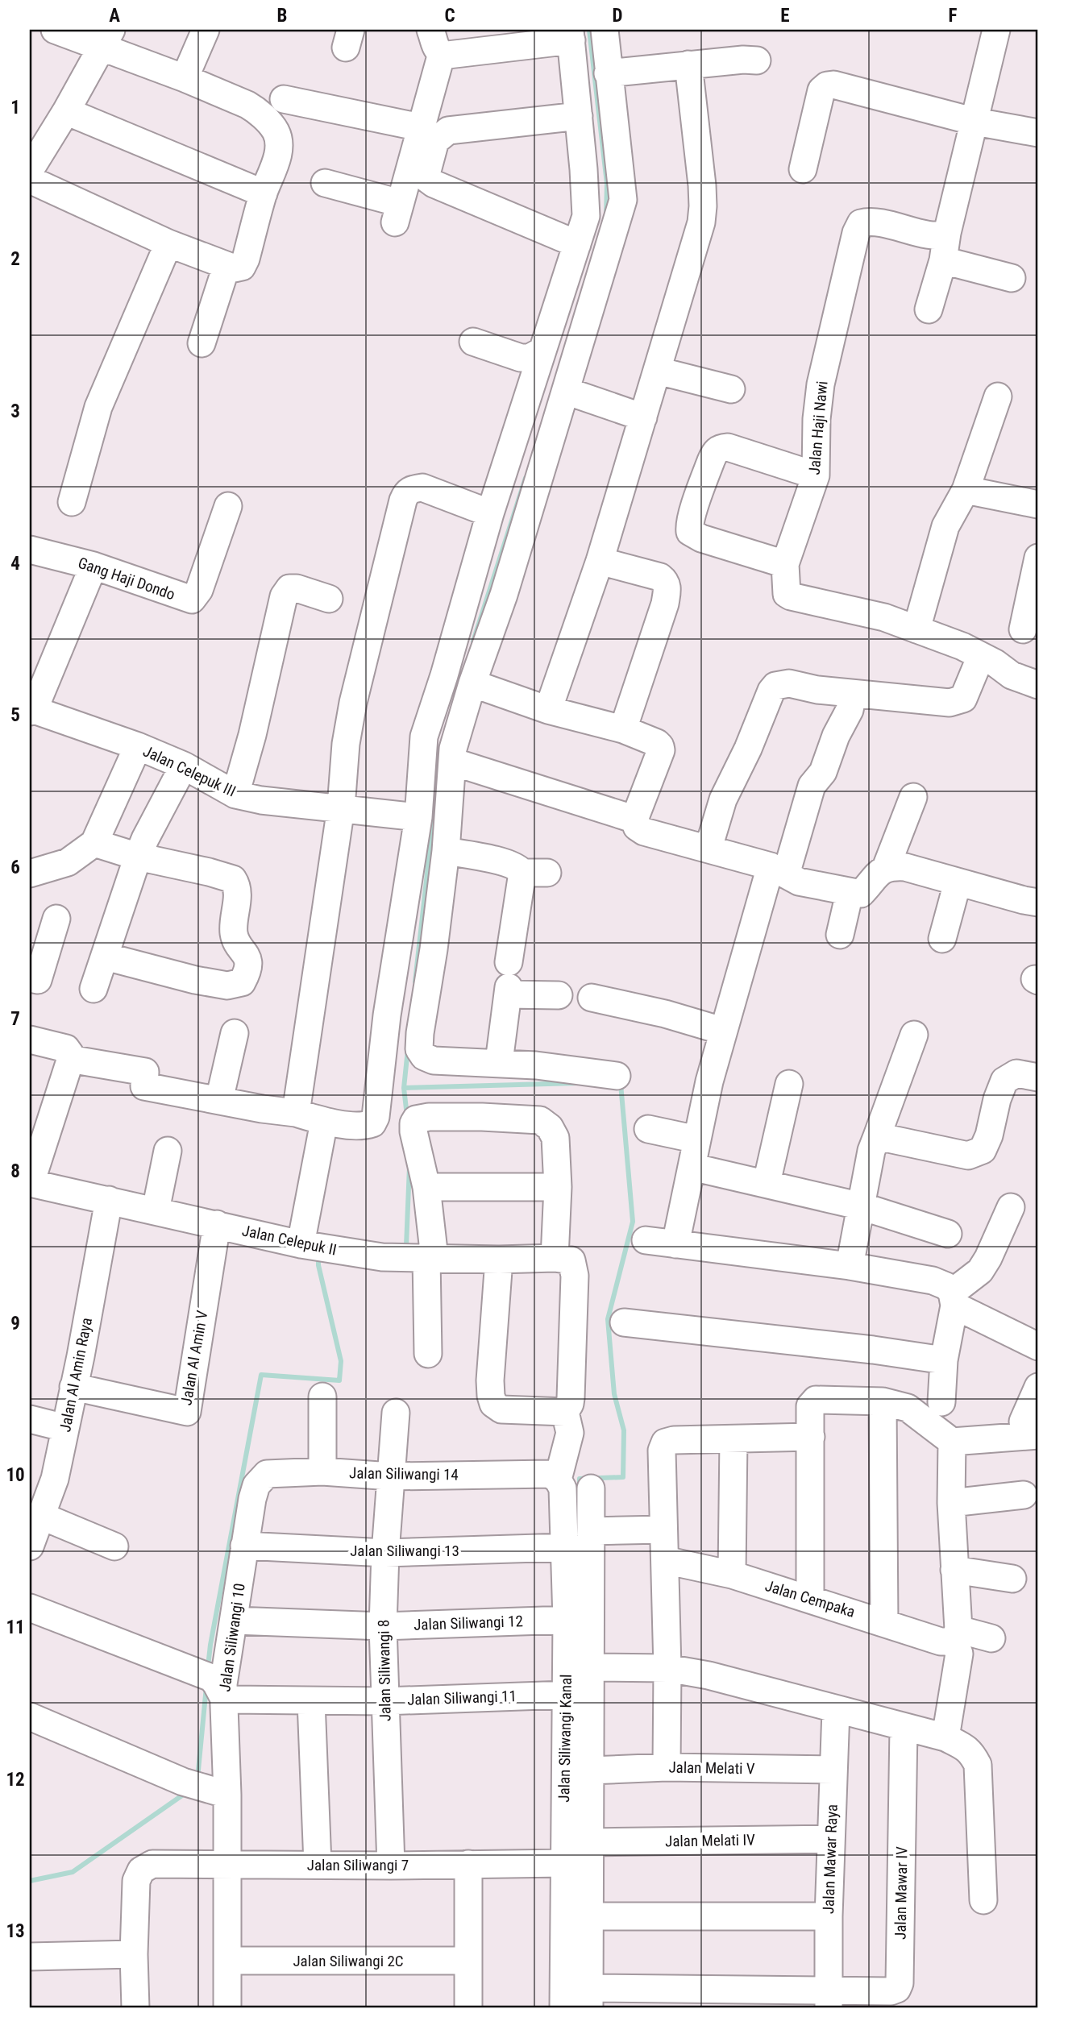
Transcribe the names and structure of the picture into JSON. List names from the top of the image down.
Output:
{
  "streets": {
    "street": [
      "Jalan Haji Nawi",
      "Gang Haji Dondo",
      "Jalan Celepuk III",
      "Jalan Celepuk II",
      "Jalan Al Amin V",
      "Jalan Al Amin Raya",
      "Jalan Siliwangi 14",
      "Jalan Siliwangi 13",
      "Jalan Cempaka",
      "Jalan Siliwangi 12",
      "Jalan Siliwangi 10",
      "Jalan Siliwangi 8",
      "Jalan Siliwangi 11",
      "Jalan Siliwangi Kanal",
      "Jalan Melati V",
      "Jalan Melati IV",
      "Jalan Mawar Raya",
      "Jalan Siliwangi 7",
      "Jalan Mawar IV",
      "Jalan Siliwangi 2C"
    ]
  },
  "crossings": [
    ["Jalan Celepuk II", "Jalan Al Amin V"],
    ["Jalan Celepuk II", "Jalan Al Amin Raya"],
    ["Jalan Al Amin V", "Jalan Al Amin Raya"],
    ["Jalan Siliwangi 14", "Jalan Siliwangi 10"],
    ["Jalan Siliwangi 14", "Jalan Siliwangi 8"],
    ["Jalan Siliwangi 14", "Jalan Siliwangi Kanal"],
    ["Jalan Siliwangi 13", "Jalan Siliwangi 10"],
    ["Jalan Siliwangi 13", "Jalan Siliwangi 8"],
    ["Jalan Siliwangi 13", "Jalan Siliwangi Kanal"],
    ["Jalan Siliwangi 12", "Jalan Siliwangi 10"],
    ["Jalan Siliwangi 12", "Jalan Siliwangi 8"],
    ["Jalan Siliwangi 12", "Jalan Siliwangi Kanal"],
    ["Jalan Siliwangi 10", "Jalan Siliwangi 11"],
    ["Jalan Siliwangi 10", "Jalan Siliwangi 7"],
    ["Jalan Siliwangi 10", "Jalan Siliwangi 2C"],
    ["Jalan Siliwangi 8", "Jalan Siliwangi 11"],
    ["Jalan Siliwangi 8", "Jalan Siliwangi 7"],
    ["Jalan Siliwangi 11", "Jalan Siliwangi Kanal"],
    ["Jalan Siliwangi Kanal", "Jalan Siliwangi 7"],
    ["Jalan Melati V", "Jalan Mawar Raya"],
    ["Jalan Melati IV", "Jalan Mawar Raya"],
    ["Jalan Mawar Raya", "Jalan Mawar IV"]
  ],
  "grid": {
    "columns": [
      "A",
      "B",
      "C",
      "D",
      "E",
      "F"
    ],
    "rows": [
      "1",
      "2",
      "3",
      "4",
      "5",
      "6",
      "7",
      "8",
      "9",
      "10",
      "11",
      "12",
      "13"
    ]
  }
}
